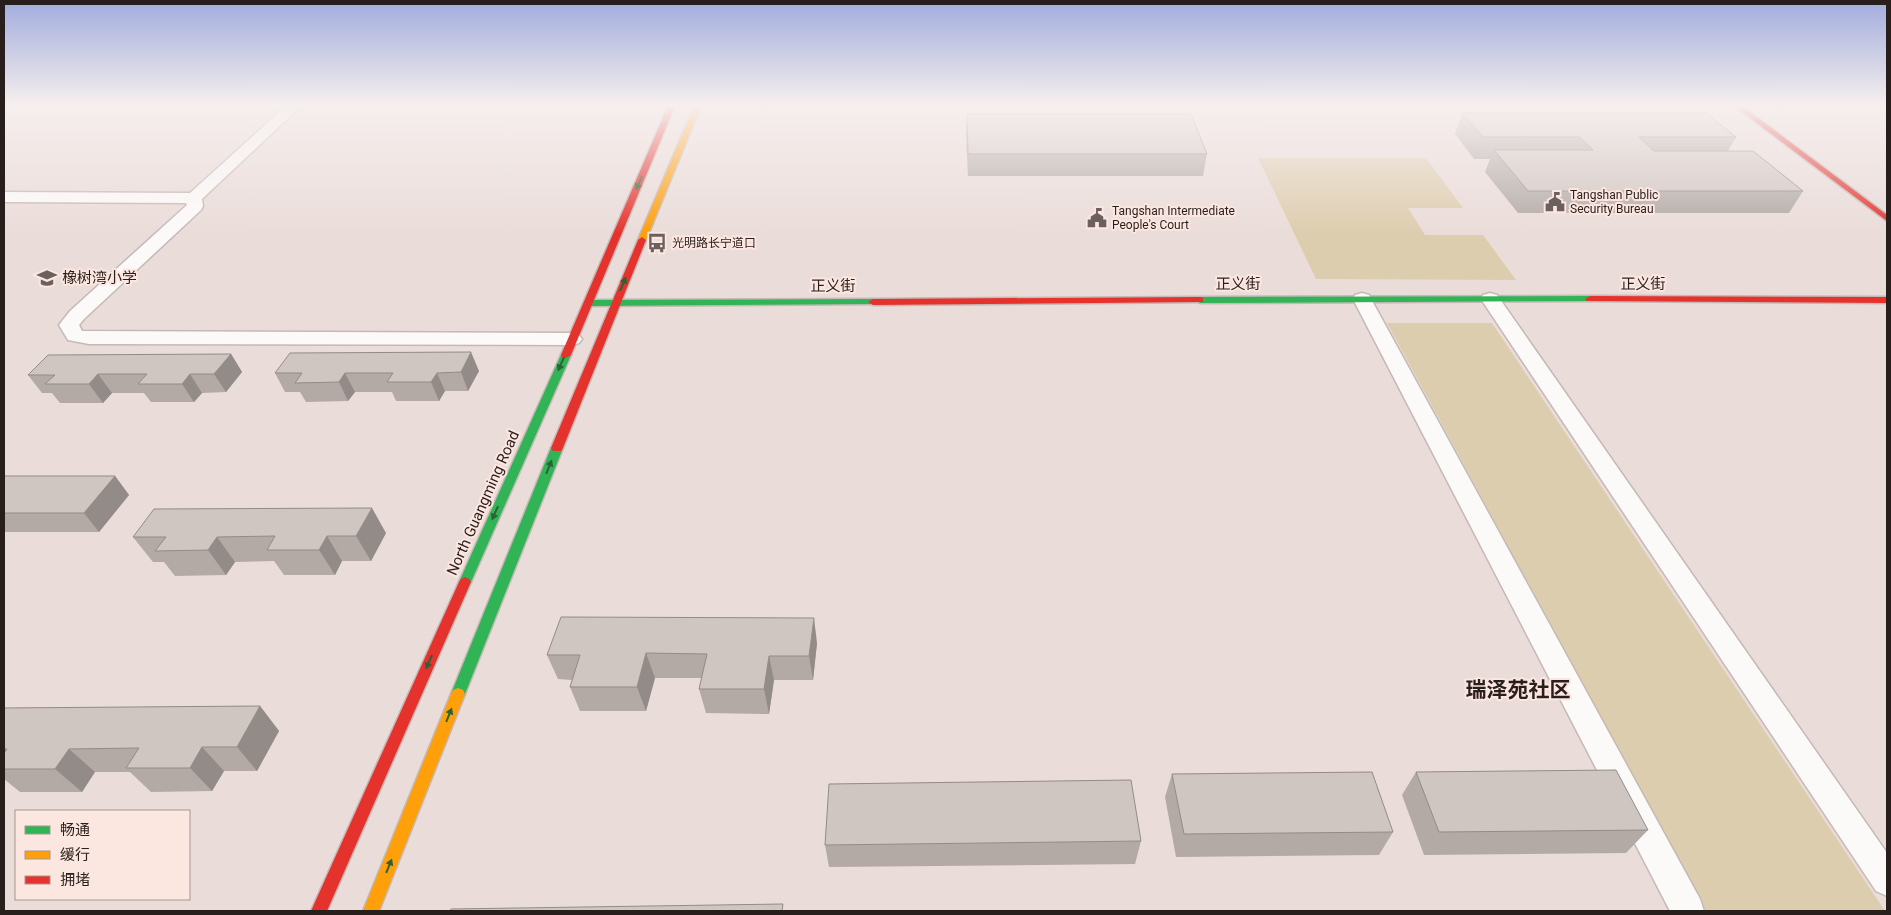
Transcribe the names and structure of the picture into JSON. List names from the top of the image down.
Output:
{
  "streets": {
    "main road": ["正义街", "North Guangming Road"]
  },
  "crossings": [
    ["正义街", "North Guangming Road"]
  ],
  "districts": ["瑞泽苑社区"],
  "places": {
    "public building": ["Tangshan Public Security Bureau", "Tangshan Intermediate People's Court"],
    "bus stop": ["光明路长宁道口"],
    "school or university": ["橡树湾小学"]
  },
  "legend": ["畅通", "缓行", "拥堵"]
}
